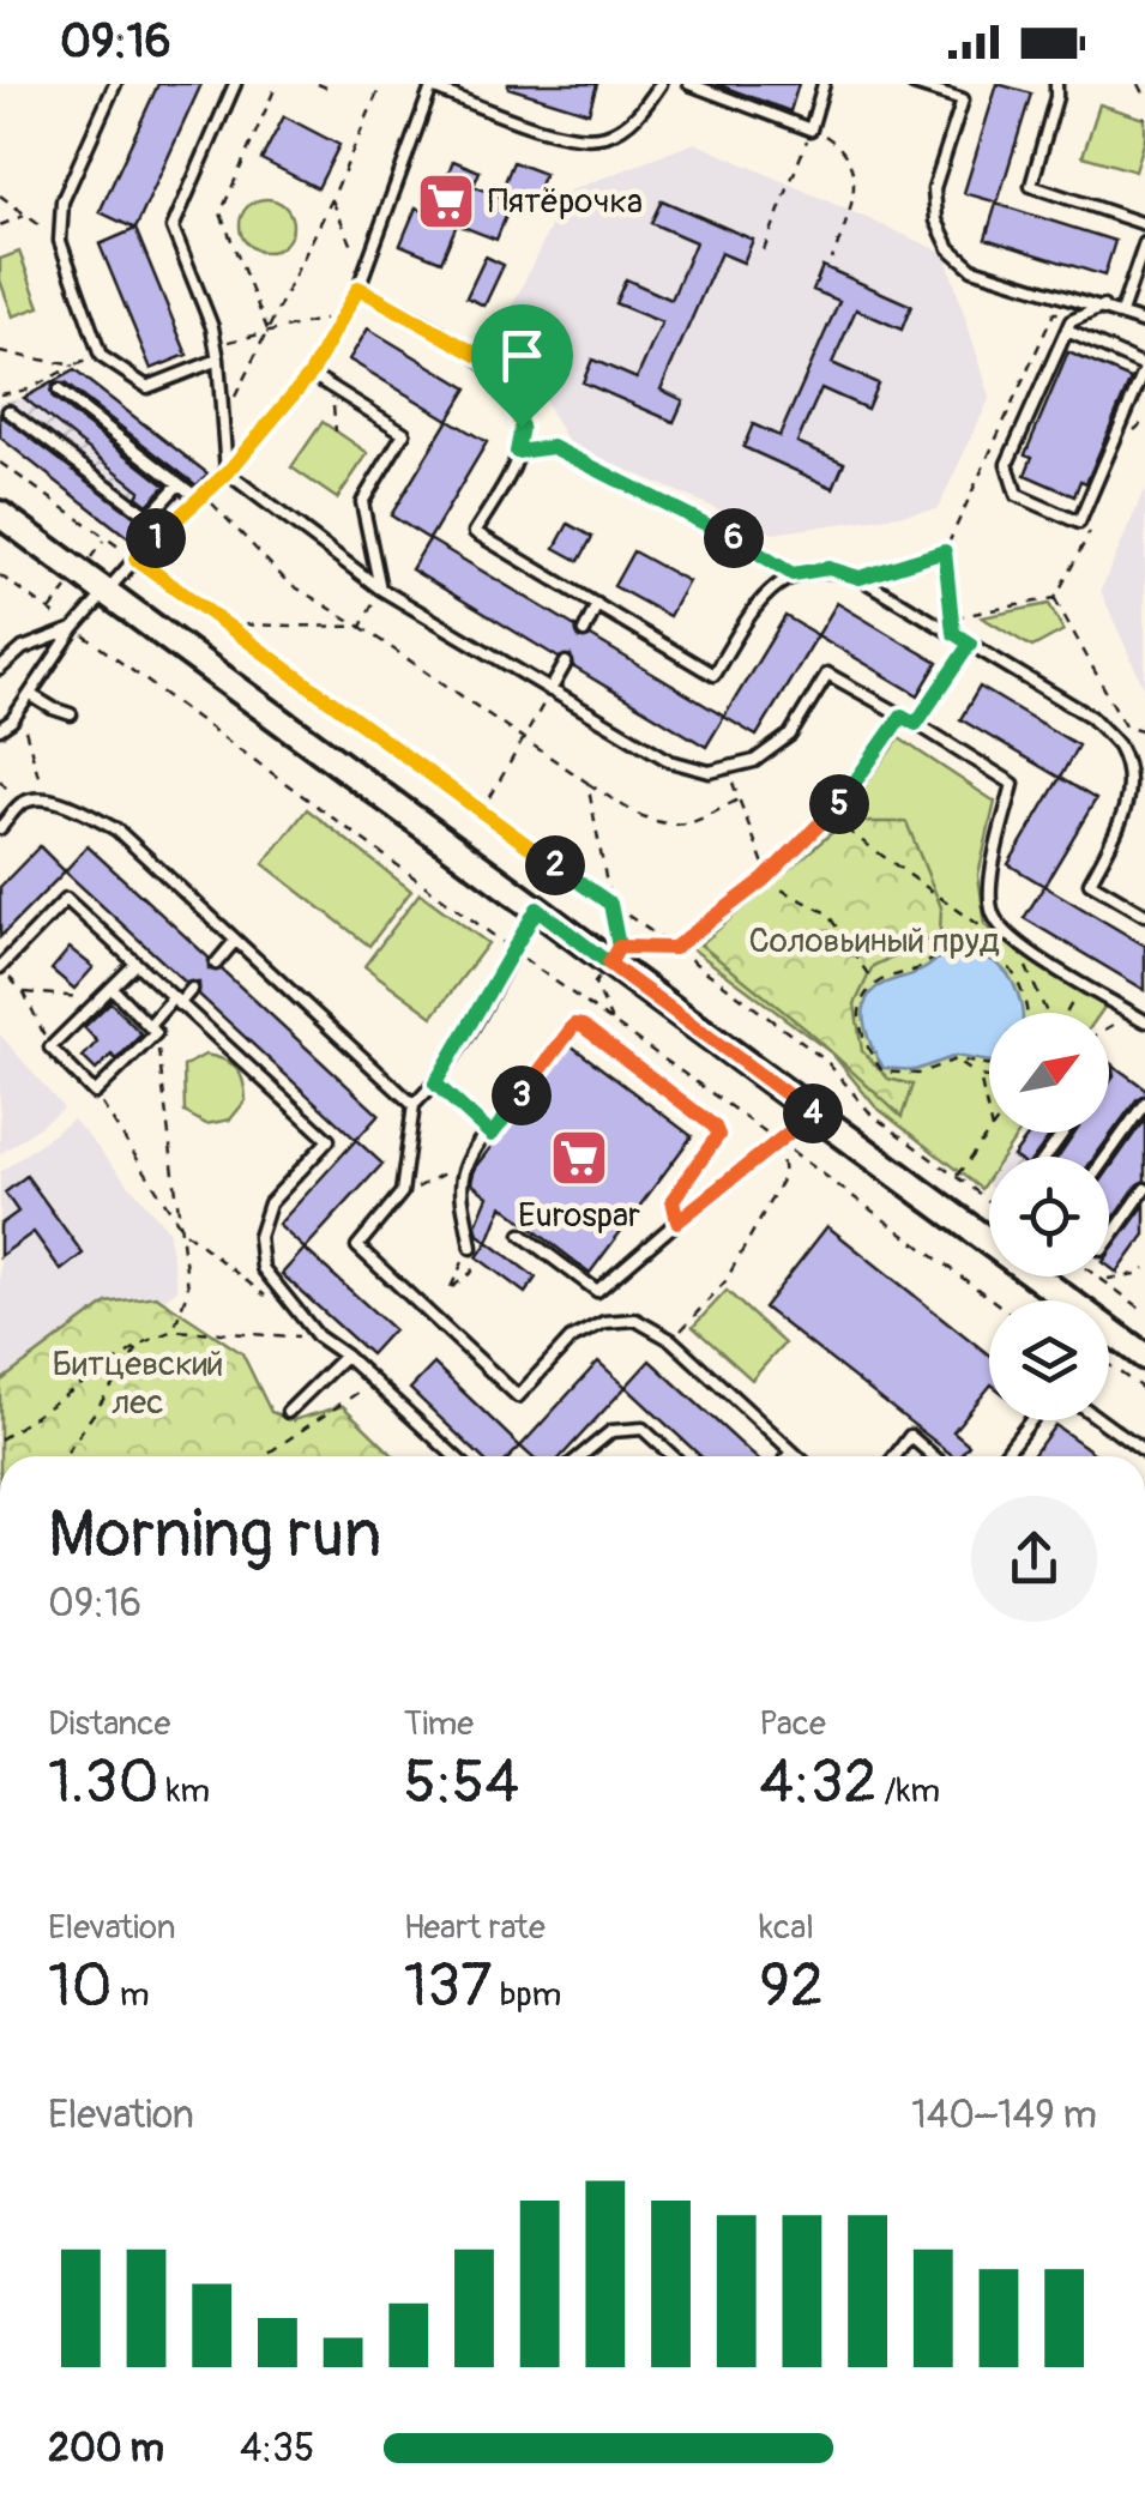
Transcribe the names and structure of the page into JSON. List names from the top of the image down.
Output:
{
  "parks": ["Соловьиный пруд", "Битцевский лес"],
  "places": {
    "supermarket": ["Пятёрочка", "Eurospar"]
  },
  "north": "top right",
  "page": {
    "status": "09:16",
    "pins": [
      "1",
      "6",
      "5",
      "2",
      "3",
      "4"
    ],
    "heading": ["Morning run", "09:16"],
    "stats": [
      ["Distance", "1.30 km"],
      ["Time", "5:54"],
      ["Pace", "4:32 /km"],
      ["Elevation", "10 m"],
      ["Heart rate", "137 bpm"],
      ["kcal", "92"]
    ],
    "chart": ["Elevation", "140–149 m"],
    "list": [
      {
        "name": "200 m",
        "note": "4:35"
      }
    ]
  }
}
